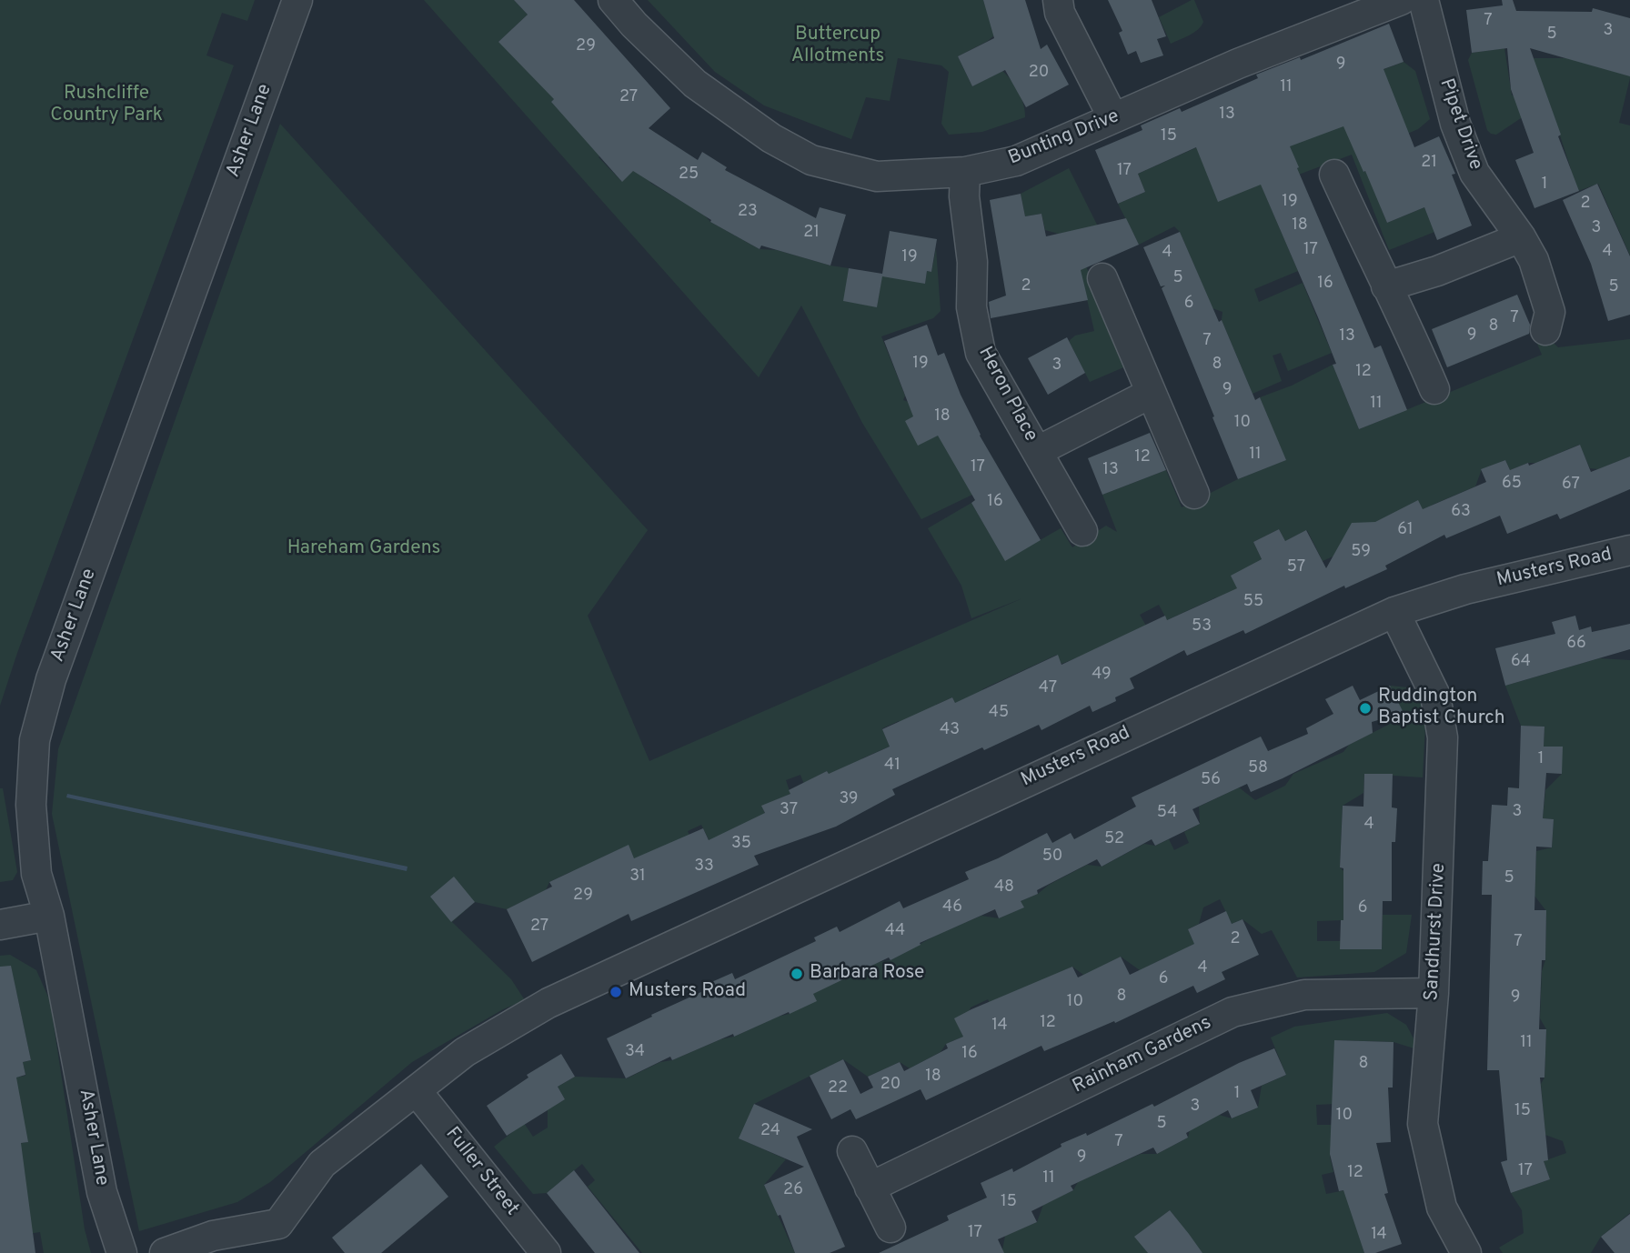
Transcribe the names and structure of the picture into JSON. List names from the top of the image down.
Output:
{
  "streets": {
    "street": [
      "Pipet Drive",
      "Asher Lane",
      "Bunting Drive",
      "Heron Place",
      "Musters Road",
      "Sandhurst Drive",
      "Rainham Gardens",
      "Fuller Street"
    ]
  },
  "crossings": [
    ["Bunting Drive", "Heron Place"],
    ["Musters Road", "Sandhurst Drive"],
    ["Musters Road", "Fuller Street"],
    ["Sandhurst Drive", "Rainham Gardens"]
  ],
  "parks": ["Buttercup Allotments", "Rushcliffe Country Park", "Hareham Gardens"],
  "places": ["Ruddington Baptist Church", "Barbara Rose", "Musters Road"],
  "house_numbers": [
    "7",
    "3",
    "5",
    "29",
    "9",
    "20",
    "11",
    "27",
    "13",
    "15",
    "21",
    "17",
    "25",
    "1",
    "19",
    "2",
    "23",
    "18",
    "3",
    "21",
    "17",
    "4",
    "4",
    "19",
    "5",
    "16",
    "2",
    "5",
    "6",
    "7",
    "8",
    "9",
    "13",
    "7",
    "19",
    "8",
    "3",
    "12",
    "9",
    "11",
    "18",
    "10",
    "11",
    "12",
    "17",
    "13",
    "65",
    "67",
    "16",
    "63",
    "61",
    "59",
    "57",
    "55",
    "53",
    "66",
    "64",
    "49",
    "47",
    "45",
    "43",
    "1",
    "41",
    "58",
    "56",
    "39",
    "37",
    "3",
    "54",
    "4",
    "52",
    "35",
    "50",
    "33",
    "31",
    "5",
    "48",
    "29",
    "46",
    "6",
    "27",
    "44",
    "2",
    "7",
    "4",
    "6",
    "8",
    "9",
    "10",
    "12",
    "14",
    "11",
    "34",
    "16",
    "8",
    "18",
    "20",
    "22",
    "1",
    "3",
    "15",
    "10",
    "5",
    "24",
    "7",
    "9",
    "17",
    "12",
    "11",
    "26",
    "15",
    "17",
    "14"
  ]
}
